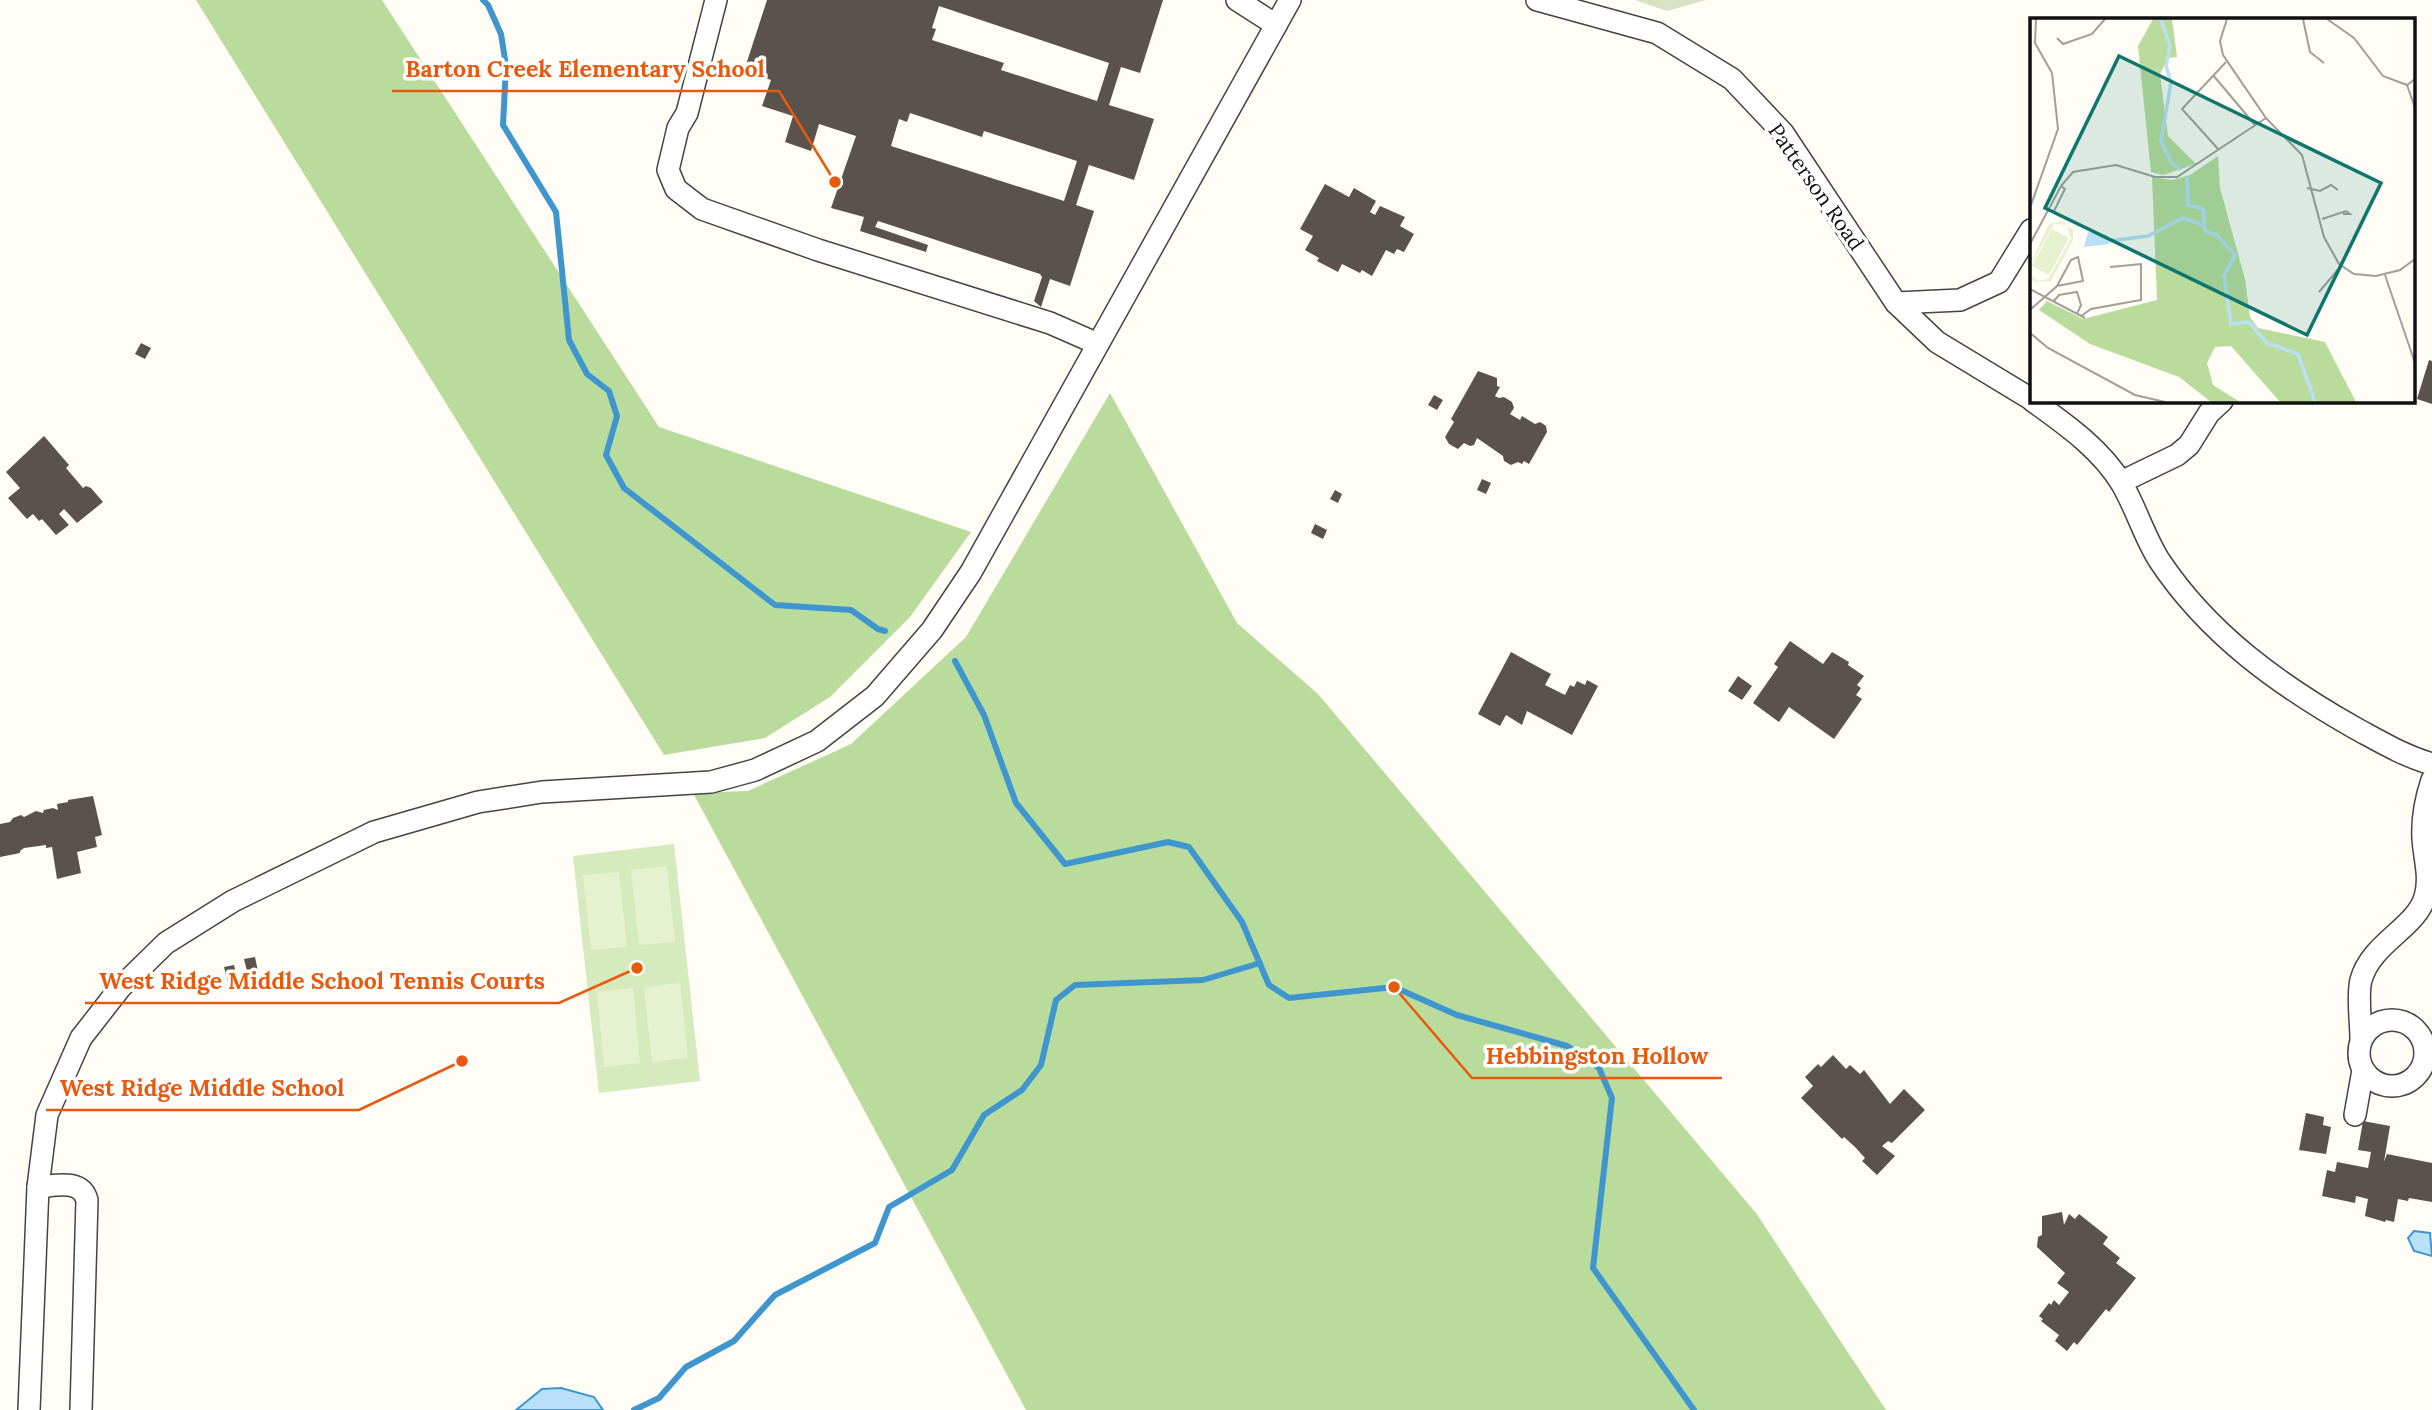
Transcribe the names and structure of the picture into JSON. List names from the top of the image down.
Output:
{
  "streets": {
    "street": ["Patterson Road"]
  },
  "places": [
    "Barton Creek Elementary School",
    "West Ridge Middle School Tennis Courts",
    "Hebbingston Hollow",
    "West Ridge Middle School"
  ]
}
